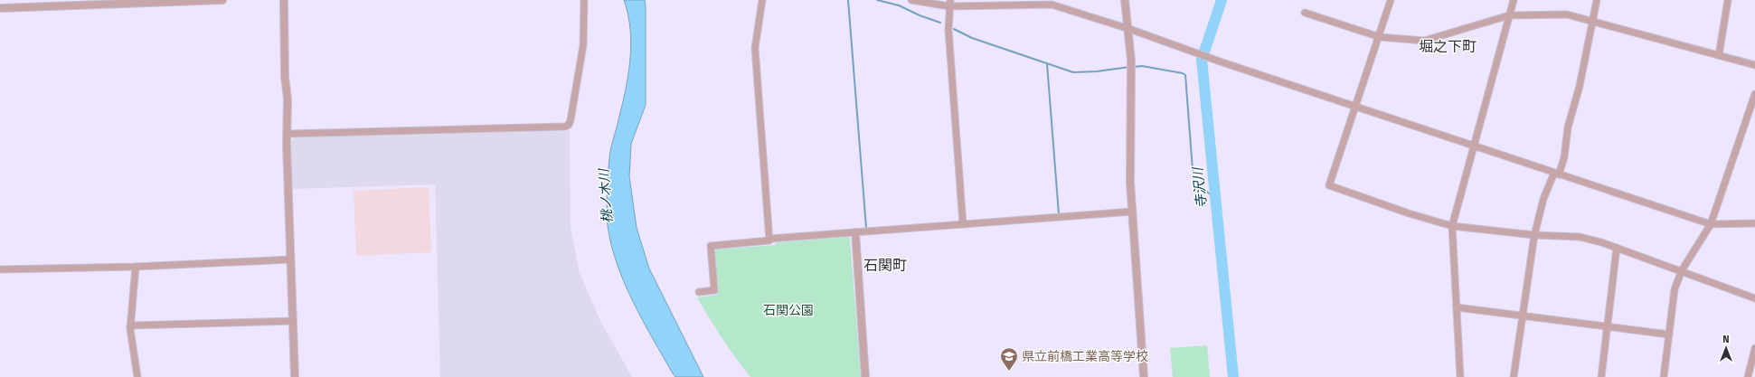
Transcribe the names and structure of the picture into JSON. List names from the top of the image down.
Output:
{
  "districts": ["堀之下町", "石関町"],
  "water": ["寺沢川", "桃ノ木川"],
  "parks": ["石関公園"],
  "places": {
    "school or university": ["県立前橋工業高等学校"]
  },
  "north": "top"
}
